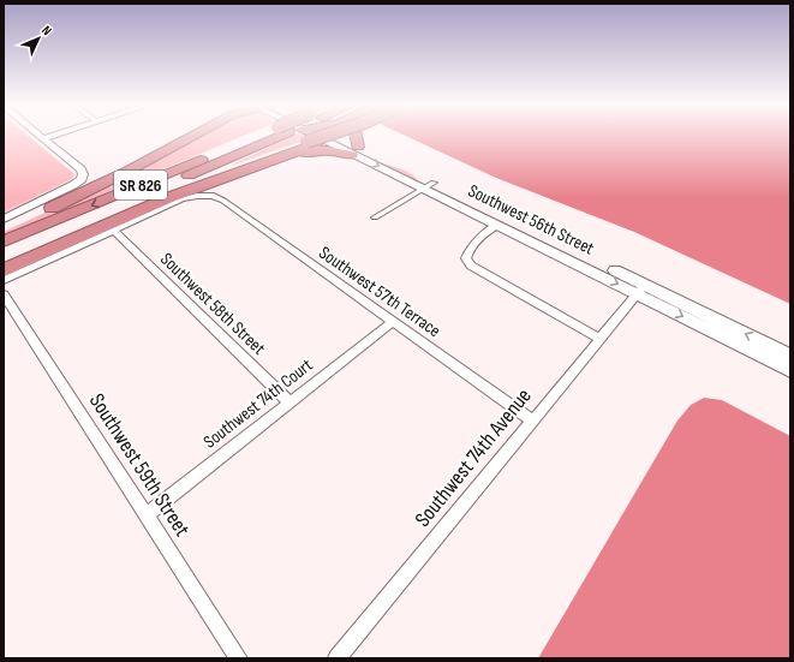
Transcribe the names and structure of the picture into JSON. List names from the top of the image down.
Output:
{
  "streets": {
    "highway": ["SR 826"],
    "main road": ["Southwest 56th Street"],
    "street": [
      "Southwest 57th Terrace",
      "Southwest 58th Street",
      "Southwest 74th Court",
      "Southwest 74th Avenue",
      "Southwest 59th Street"
    ]
  },
  "crossings": [
    ["Southwest 56th Street", "Southwest 74th Avenue"],
    ["Southwest 57th Terrace", "Southwest 58th Street"],
    ["Southwest 57th Terrace", "Southwest 74th Court"],
    ["Southwest 57th Terrace", "Southwest 74th Avenue"],
    ["Southwest 58th Street", "Southwest 74th Court"],
    ["Southwest 74th Court", "Southwest 59th Street"]
  ],
  "north": "top right"
}
